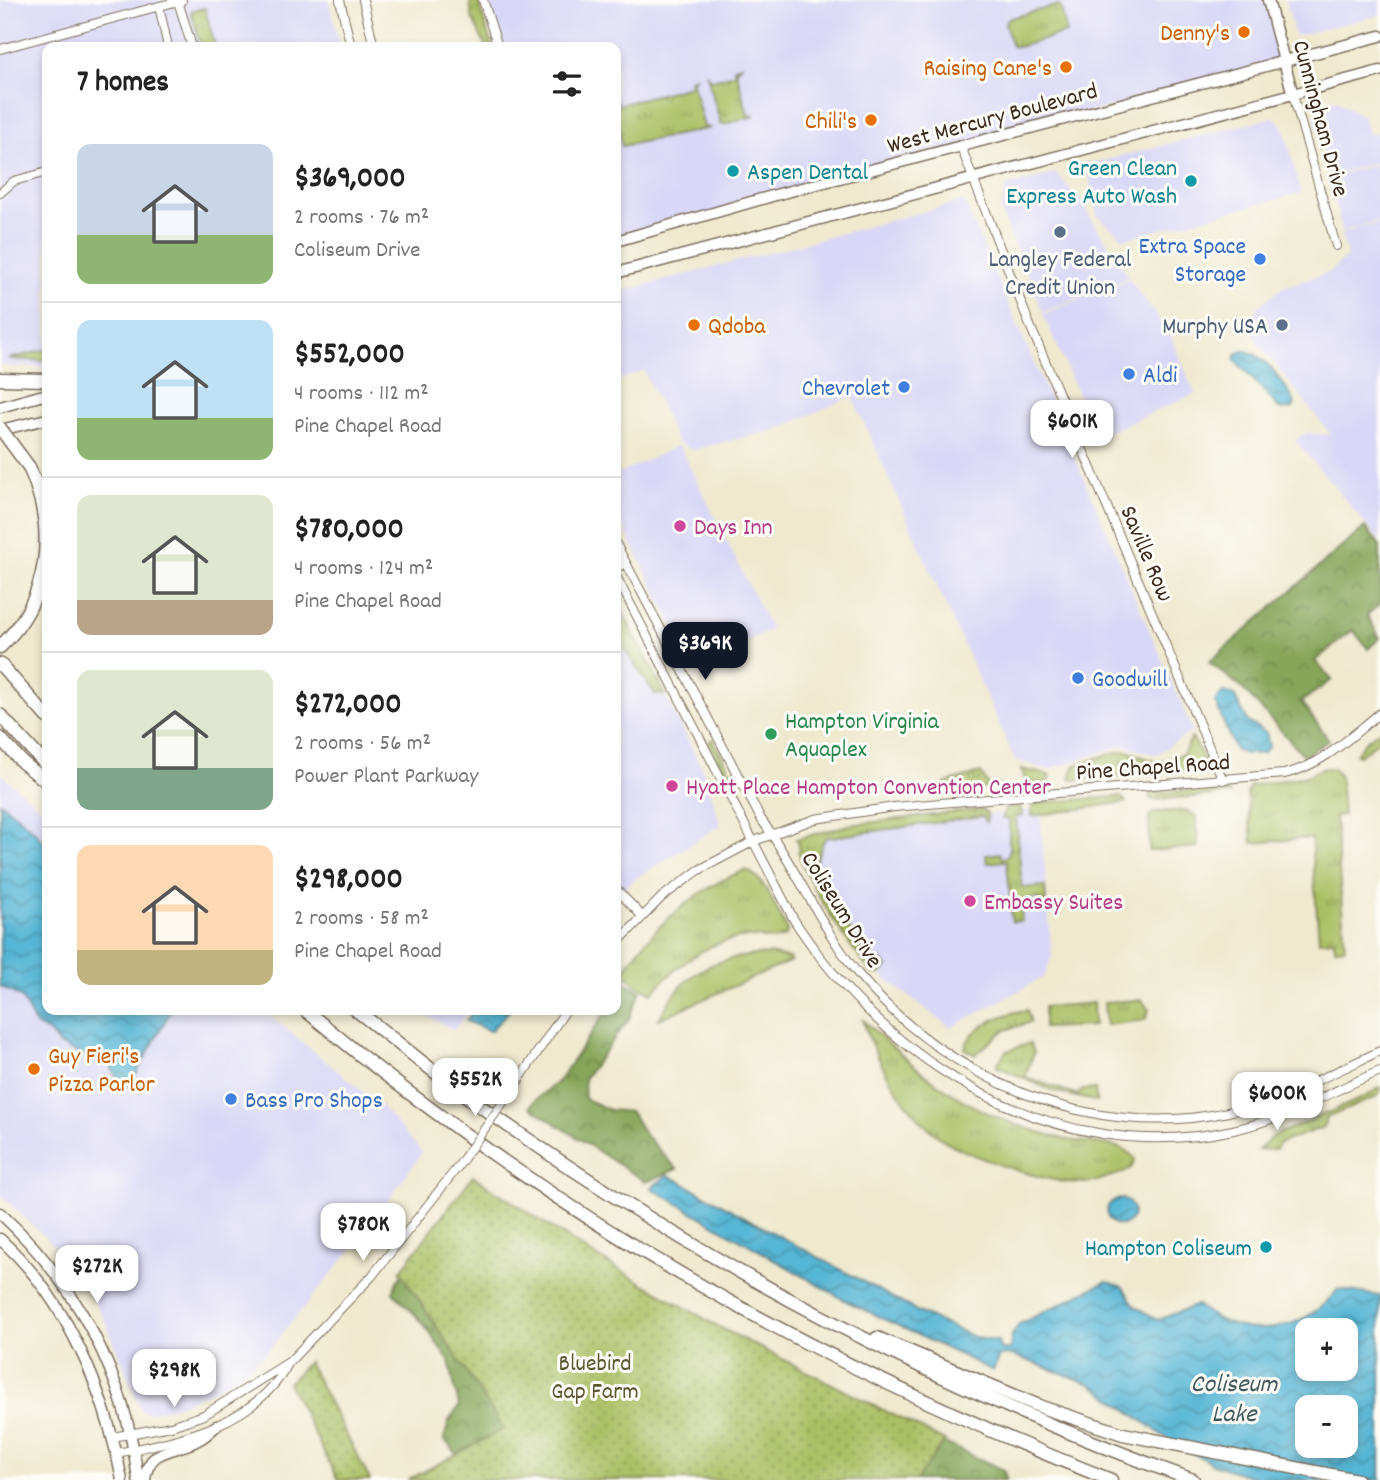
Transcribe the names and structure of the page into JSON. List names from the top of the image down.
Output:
{
  "streets": {
    "main road": ["West Mercury Boulevard", "Cunningham Drive"],
    "street": ["Saville Row", "Pine Chapel Road", "Coliseum Drive"]
  },
  "crossings": [
    ["West Mercury Boulevard", "Cunningham Drive"],
    ["West Mercury Boulevard", "Saville Row"],
    ["Saville Row", "Pine Chapel Road"],
    ["Pine Chapel Road", "Coliseum Drive"]
  ],
  "water": ["Coliseum Lake"],
  "parks": ["Bluebird Gap Farm"],
  "places": [
    "Denny's",
    "Raising Cane's",
    "Chili's",
    "Aspen Dental",
    "Green Clean Express Auto Wash",
    "Langley Federal Credit Union",
    "Extra Space Storage",
    "Qdoba",
    "Murphy USA",
    "Aldi",
    "Chevrolet",
    "Days Inn",
    "Goodwill",
    "Hampton Virginia Aquaplex",
    "Hyatt Place Hampton Convention Center",
    "Embassy Suites",
    "Guy Fieri's Pizza Parlor",
    "Bass Pro Shops",
    "Hampton Coliseum"
  ],
  "page": {
    "heading": "7 homes",
    "list": [
      {
        "name": "$369,000",
        "note": "2 rooms · 76 m² · Coliseum Drive"
      },
      {
        "name": "$552,000",
        "note": "4 rooms · 112 m² · Pine Chapel Road"
      },
      {
        "name": "$780,000",
        "note": "4 rooms · 124 m² · Pine Chapel Road"
      },
      {
        "name": "$272,000",
        "note": "2 rooms · 56 m² · Power Plant Parkway"
      },
      {
        "name": "$298,000",
        "note": "2 rooms · 58 m² · Pine Chapel Road"
      }
    ],
    "price": [
      "$601K",
      "$369K",
      "$552K",
      "$600K",
      "$780K",
      "$272K",
      "$298K"
    ],
    "map_buttons": ["+", "−"]
  }
}
